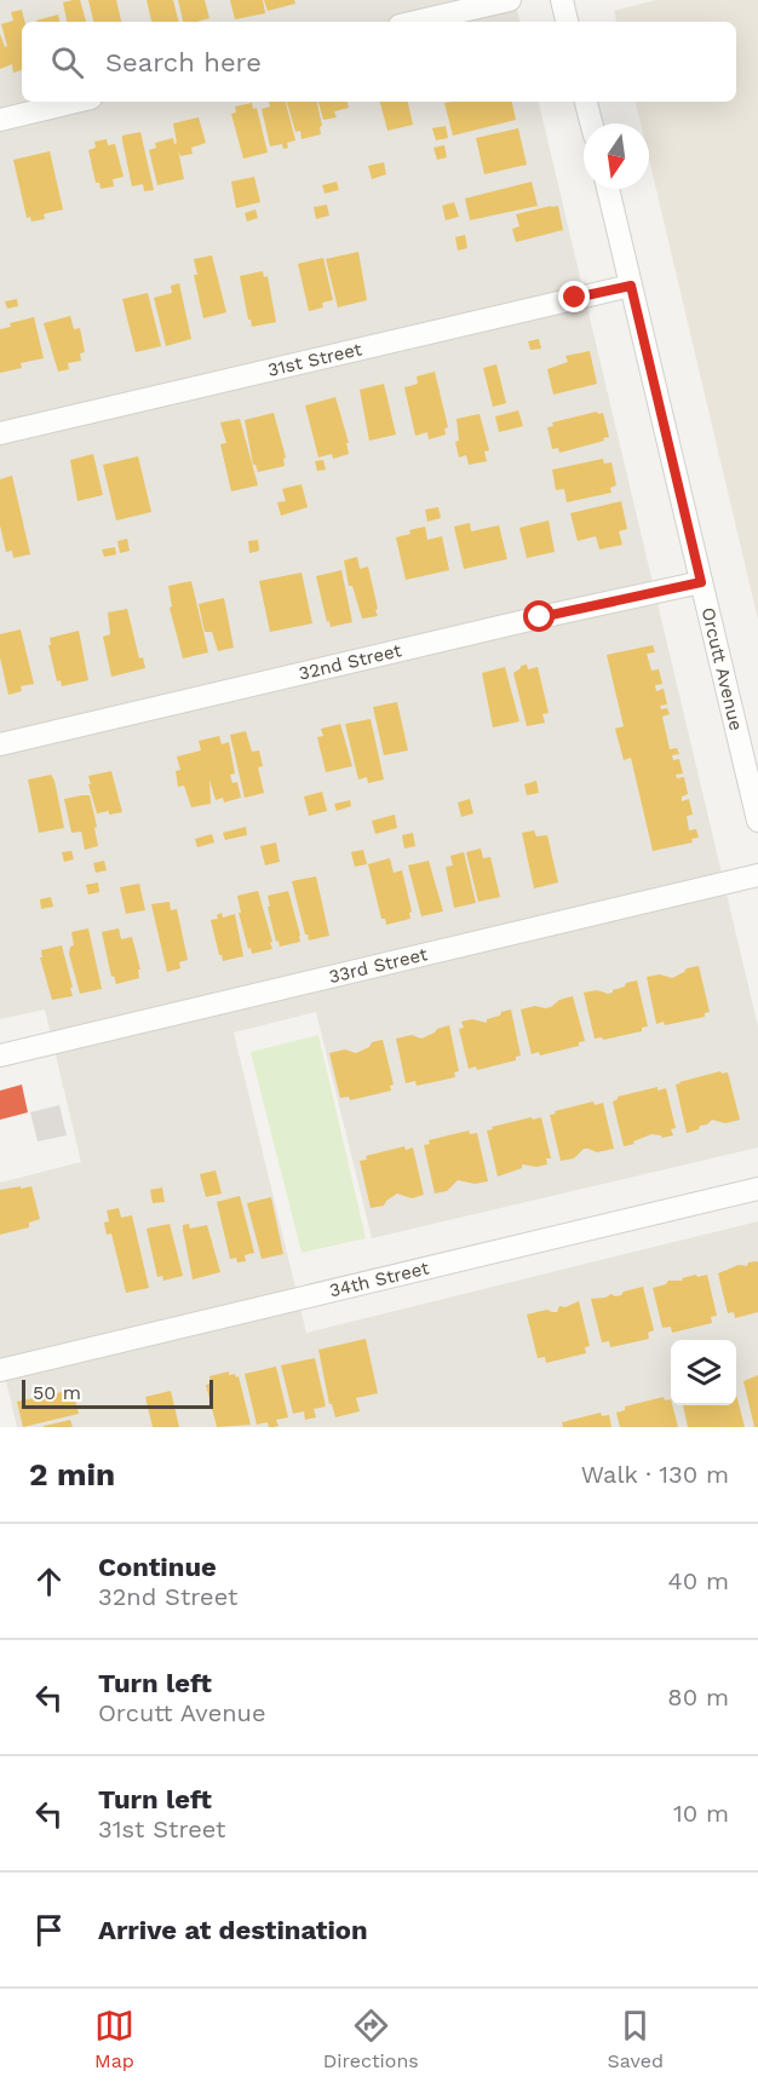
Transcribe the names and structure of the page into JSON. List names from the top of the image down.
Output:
{
  "streets": {
    "street": [
      "31st Street",
      "32nd Street",
      "Orcutt Avenue",
      "33rd Street",
      "34th Street"
    ]
  },
  "crossings": [
    ["31st Street", "Orcutt Avenue"],
    ["32nd Street", "Orcutt Avenue"]
  ],
  "scale_bar": "50 m",
  "north": "bottom",
  "page": {
    "search": "Search here",
    "scale": "50 m",
    "heading": ["2 min", "Walk · 130 m"],
    "list": [
      ["Continue", "32nd Street", "40 m"],
      ["Turn left", "Orcutt Avenue", "80 m"],
      ["Turn left", "31st Street", "10 m"],
      "Arrive at destination"
    ],
    "nav": ["Map", "Directions", "Saved"]
  }
}
